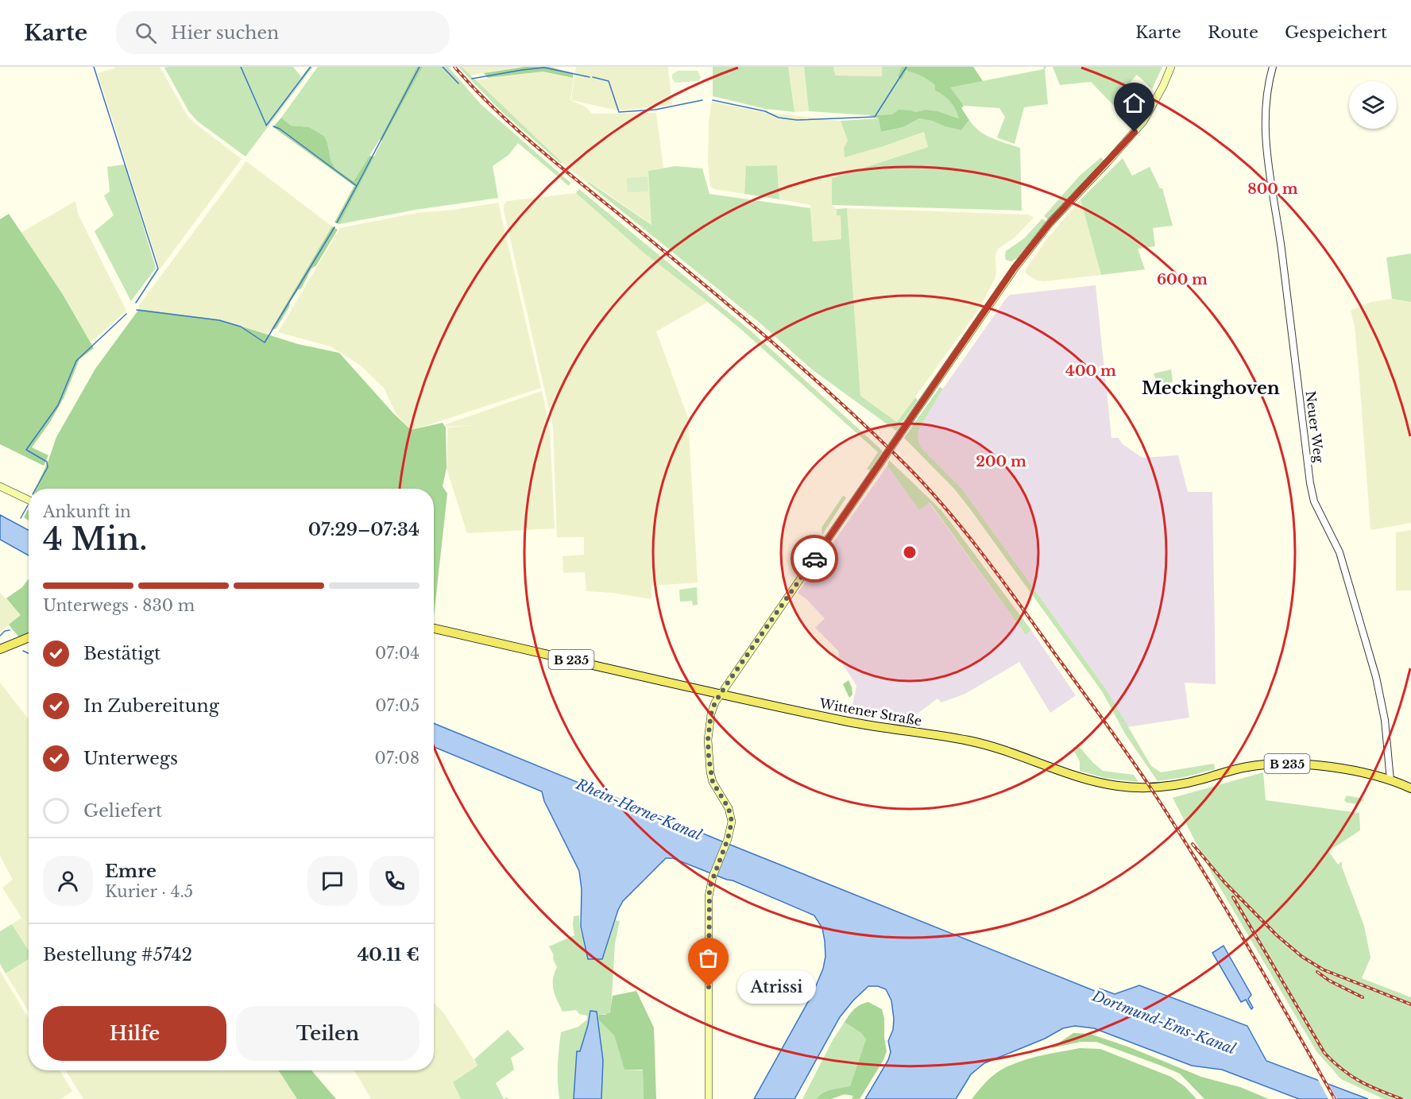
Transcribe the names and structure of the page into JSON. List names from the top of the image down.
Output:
{
  "streets": {
    "main road": ["B 235", "Wittener Straße"],
    "street": ["Neuer Weg"]
  },
  "crossings": [
    ["Neuer Weg", "B 235"],
    ["Neuer Weg", "Wittener Straße"],
    ["B 235", "Wittener Straße"]
  ],
  "districts": ["Meckinghoven"],
  "water": ["Rhein-Herne-Kanal", "Dortmund-Ems-Kanal"],
  "places": ["Atrissi"],
  "page": {
    "header": "Karte",
    "search": "Hier suchen",
    "nav": ["Karte", "Route", "Gespeichert"],
    "heading": ["4 Min.", "Ankunft in", "07:29–07:34"],
    "panel": [
      "Emre",
      "Kurier · 4.5",
      "Bestellung #5742",
      "40.11 €"
    ],
    "bar": "Unterwegs · 830 m",
    "list": [
      ["Bestätigt", "07:04"],
      ["In Zubereitung", "07:05"],
      ["Unterwegs", "07:08"],
      "Geliefert"
    ],
    "bubble": "Atrissi",
    "buttons": ["Hilfe", "Teilen"]
  },
  "rings": [
    "800 m",
    "600 m",
    "400 m",
    "200 m"
  ]
}
